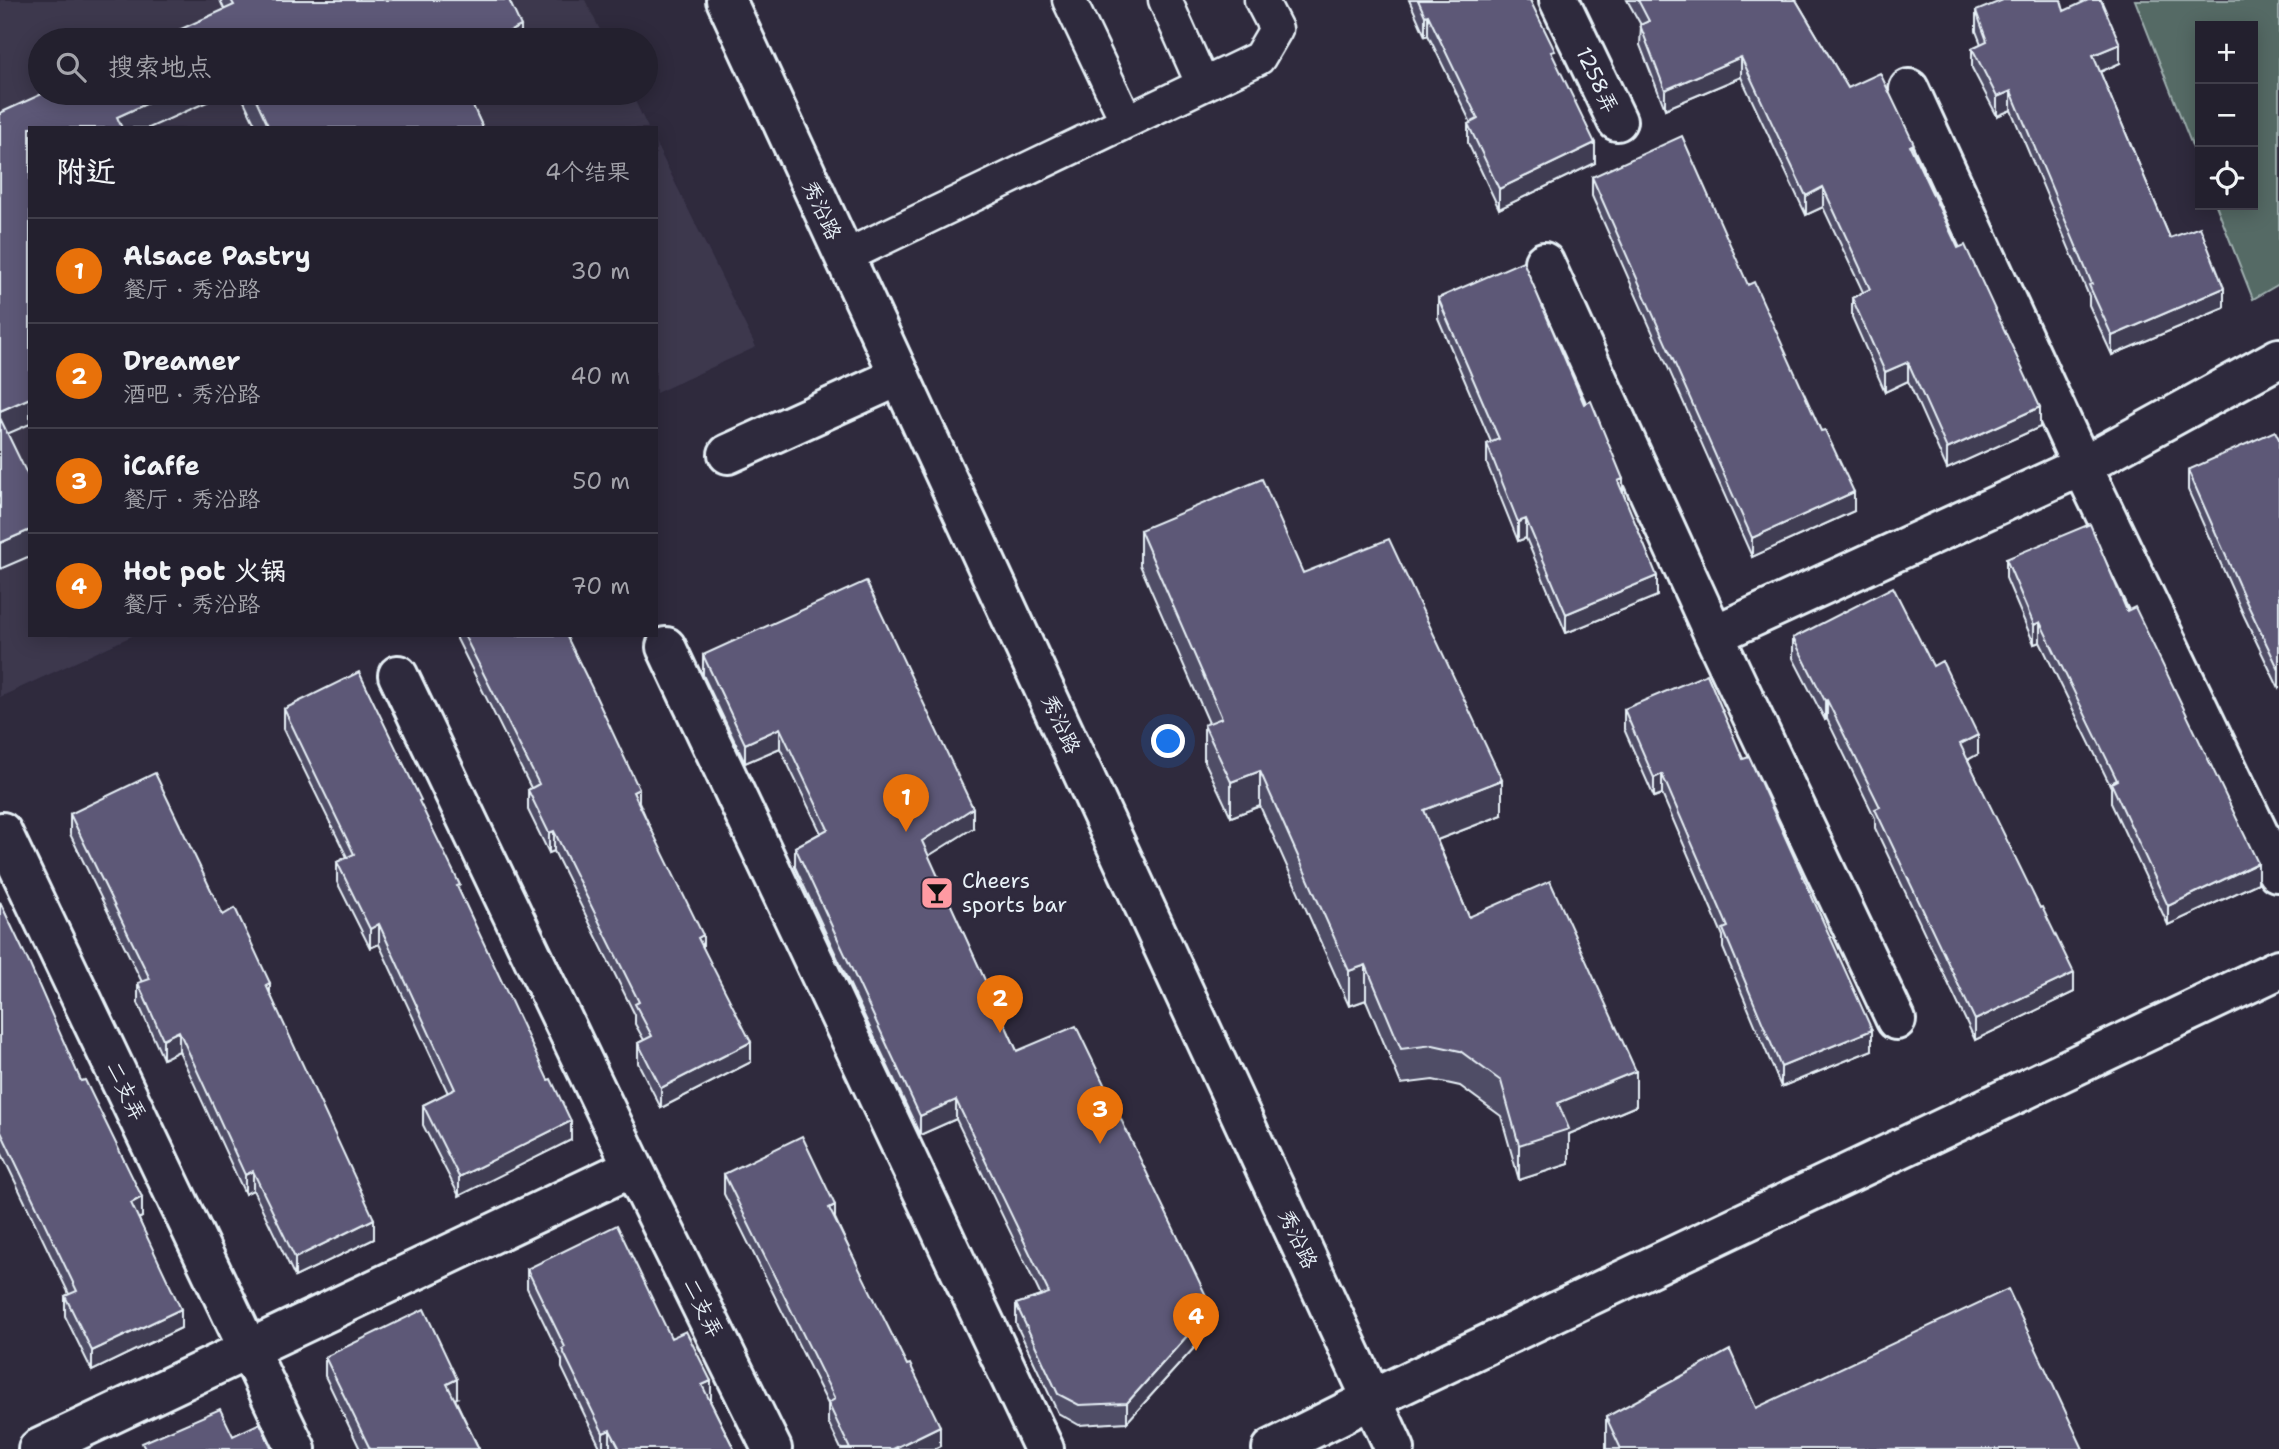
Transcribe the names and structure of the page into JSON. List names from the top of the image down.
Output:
{
  "streets": {
    "street": ["1258弄", "秀沿路", "二支弄"]
  },
  "places": {
    "bar": ["Cheers sports bar"]
  },
  "page": {
    "map_buttons": ["+", "−"],
    "search": "搜索地点",
    "heading": ["附近", "4个结果"],
    "list": [
      {
        "mark": "1",
        "name": "Alsace Pastry",
        "note": "餐厅 · 秀沿路",
        "value": "30 m"
      },
      {
        "mark": "2",
        "name": "Dreamer",
        "note": "酒吧 · 秀沿路",
        "value": "40 m"
      },
      {
        "mark": "3",
        "name": "iCaffe",
        "note": "餐厅 · 秀沿路",
        "value": "50 m"
      },
      {
        "mark": "4",
        "name": "Hot pot 火锅",
        "note": "餐厅 · 秀沿路",
        "value": "70 m"
      }
    ],
    "pins": [
      "1",
      "2",
      "3",
      "4"
    ]
  }
}
